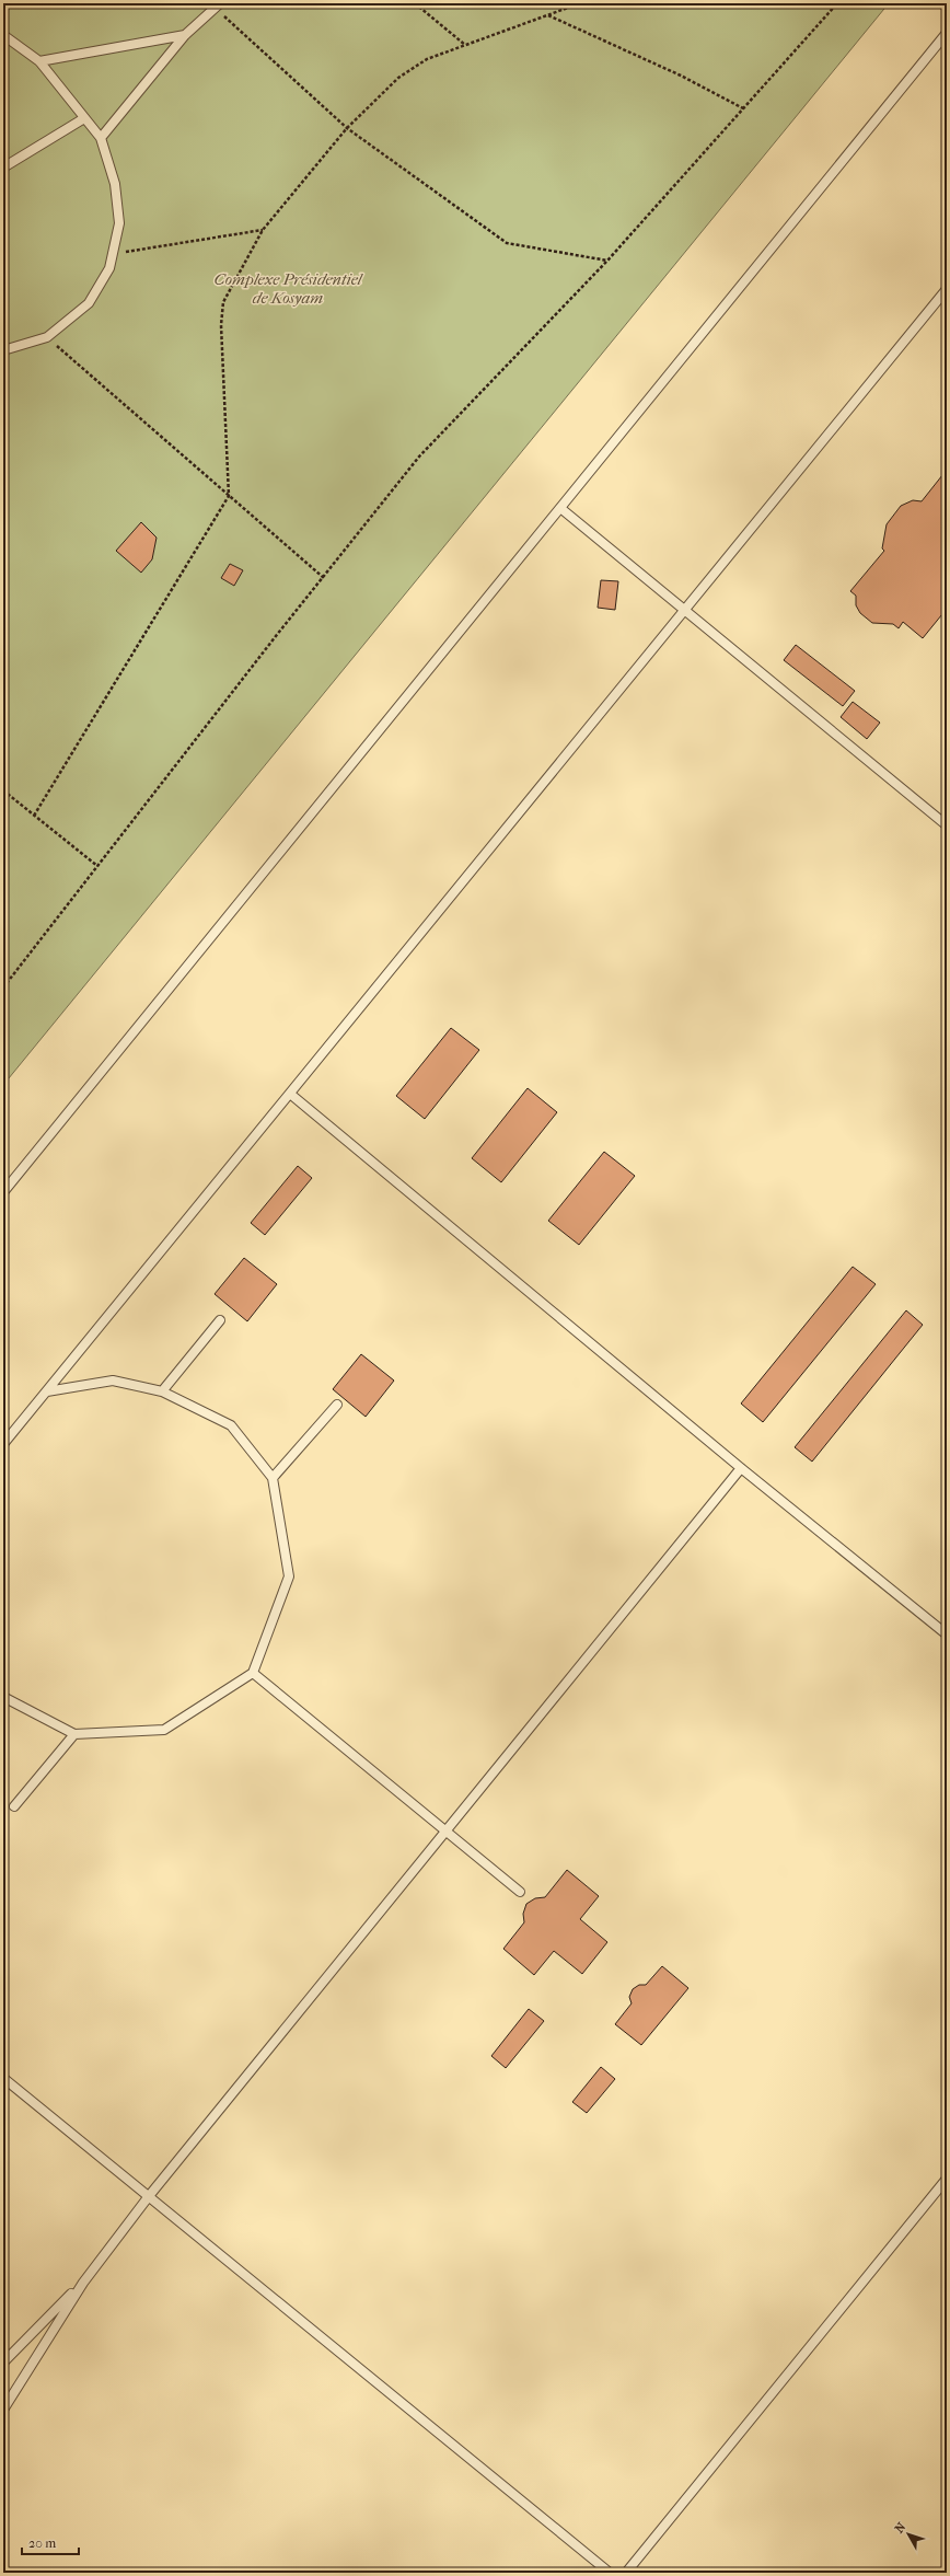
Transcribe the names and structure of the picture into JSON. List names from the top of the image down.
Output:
{
  "parks": ["Complexe Présidentiel de Kosyam"],
  "scale_bar": "20 m",
  "north": "top left"
}
